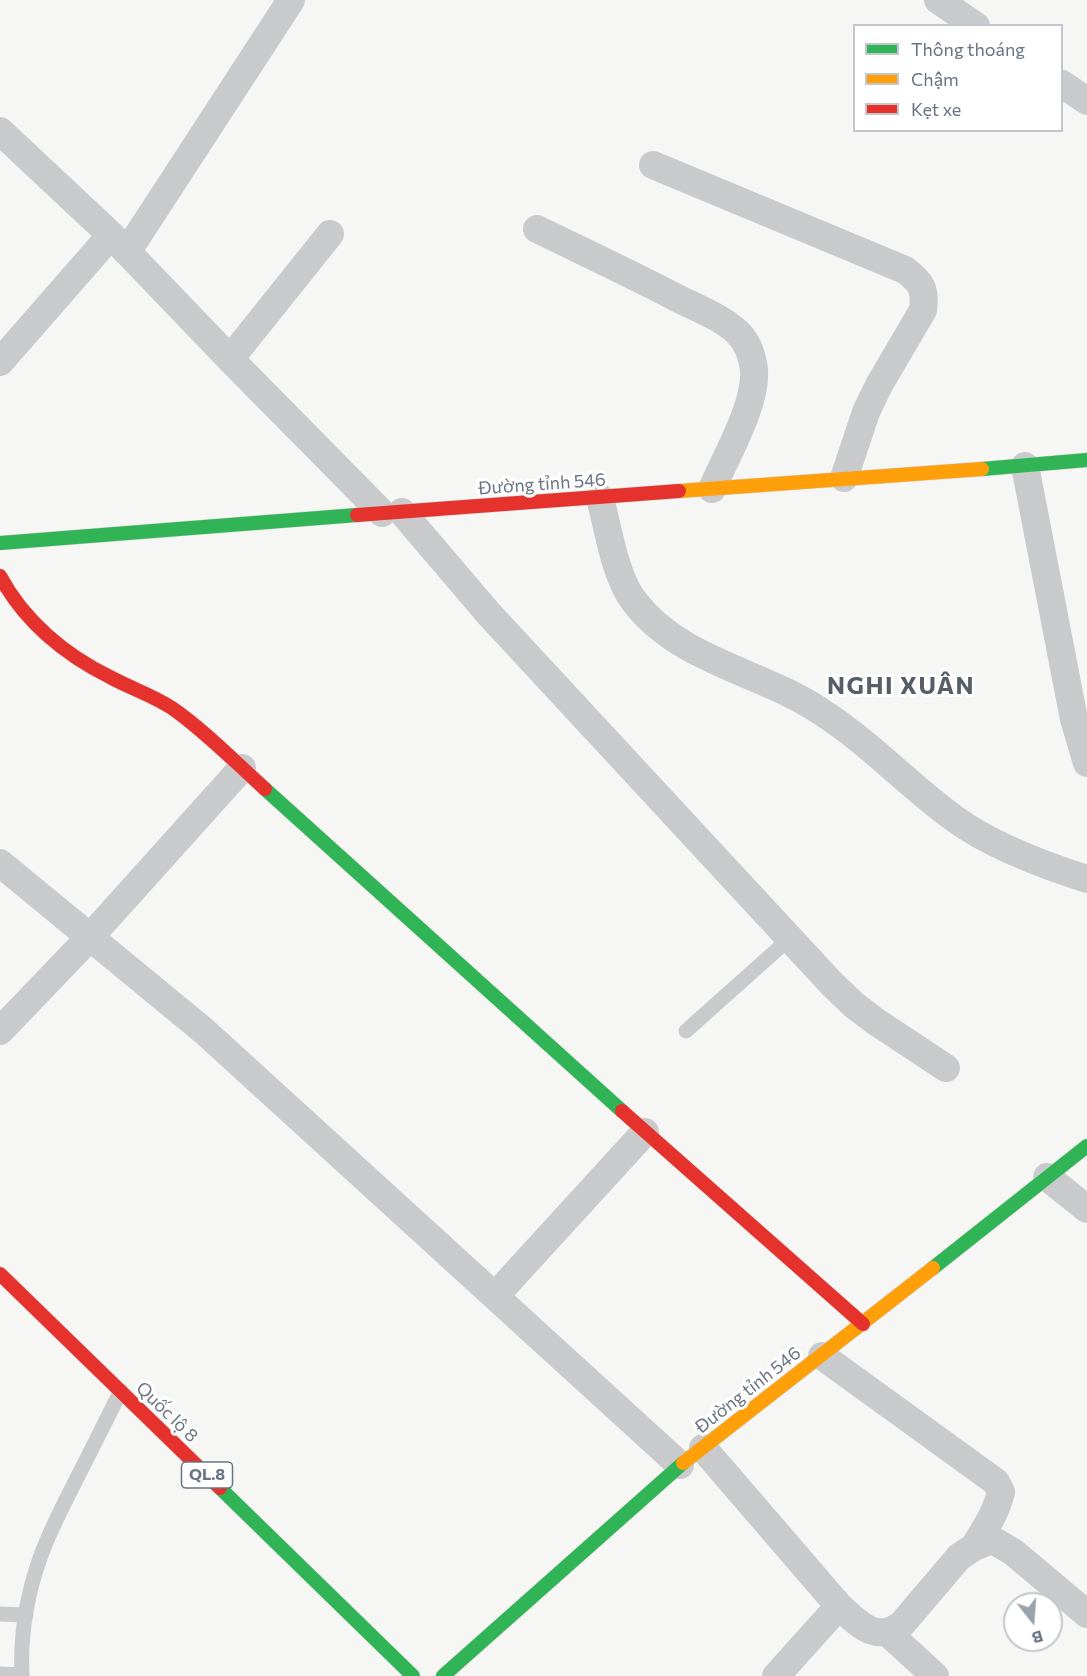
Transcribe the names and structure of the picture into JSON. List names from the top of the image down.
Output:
{
  "streets": {
    "main road": ["Đường tỉnh 546", "Quốc lộ 8", "QL.8"]
  },
  "districts": ["NGHI XUÂN"],
  "legend": ["Thông thoáng", "Chậm", "Kẹt xe"],
  "north": "bottom"
}
